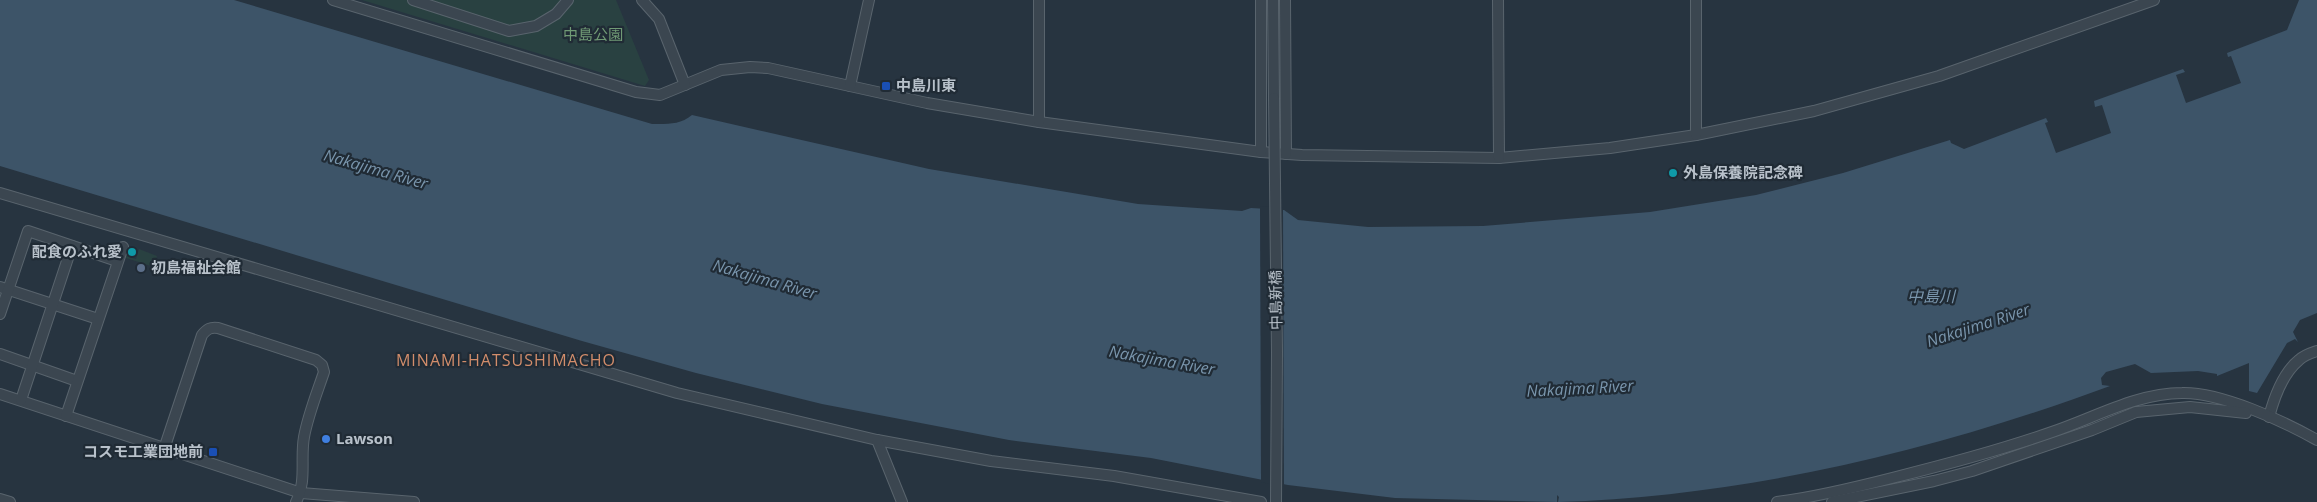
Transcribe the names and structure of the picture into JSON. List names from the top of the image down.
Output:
{
  "streets": {
    "street": ["中島新橋"]
  },
  "districts": ["MINAMI-HATSUSHIMACHO"],
  "water": ["Nakajima River", "中島川"],
  "parks": ["中島公園"],
  "places": {
    "transit": ["中島川東", "コスモ工業団地前"],
    "other": [
      "外島保養院記念碑",
      "配食のふれ愛",
      "初島福祉会館",
      "Lawson"
    ]
  }
}
